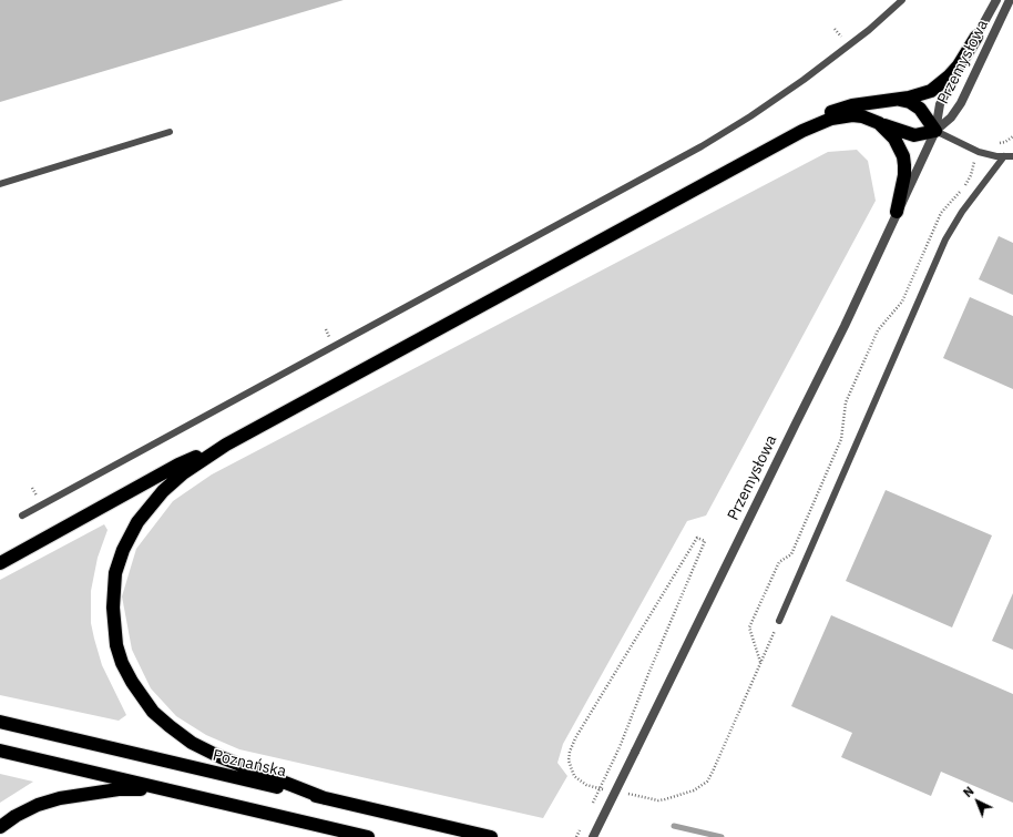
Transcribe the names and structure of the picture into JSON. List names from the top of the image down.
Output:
{
  "streets": {
    "highway": ["Poznańska"],
    "street": ["Przemysłowa"]
  },
  "north": "top left"
}
